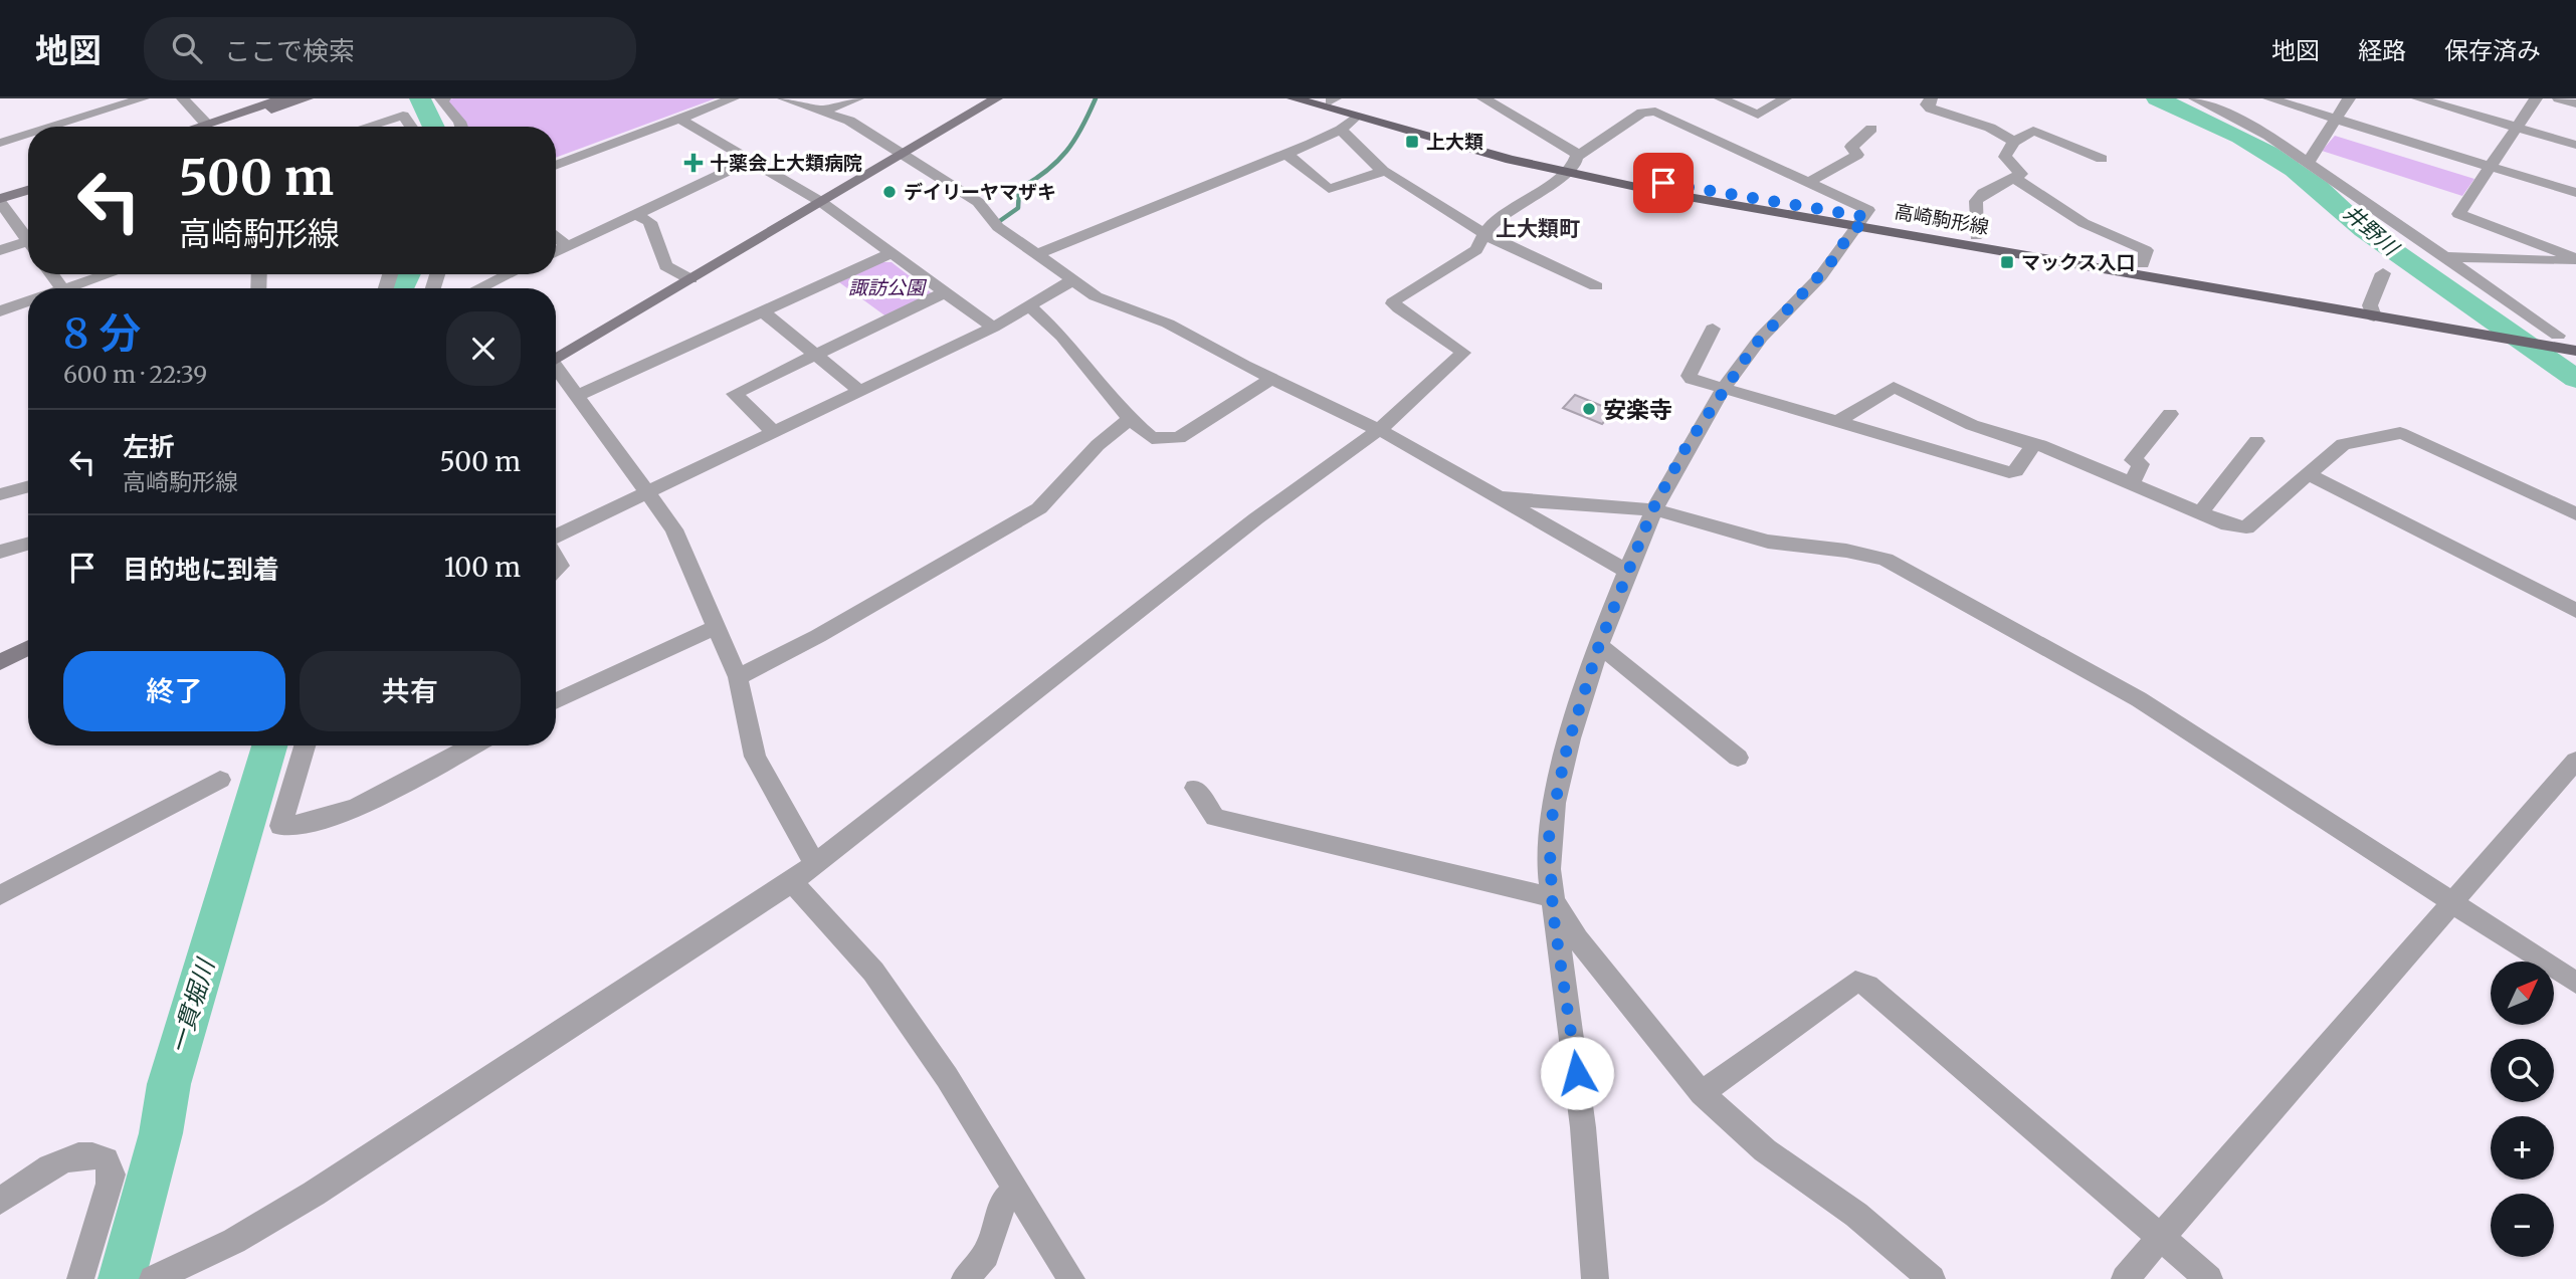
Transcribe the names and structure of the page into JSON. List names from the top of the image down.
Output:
{
  "streets": {
    "main road": ["高崎駒形線"]
  },
  "districts": ["上大類町"],
  "water": ["井野川", "一貫堀川"],
  "parks": ["諏訪公園"],
  "places": {
    "transit": ["上大類", "マックス入口"],
    "health": ["十薬会上大類病院"],
    "other": ["デイリーヤマザキ", "安楽寺"]
  },
  "north": "top right",
  "page": {
    "header": "地図",
    "search": "ここで検索",
    "nav": ["地図", "経路", "保存済み"],
    "turn": ["500 m", "高崎駒形線"],
    "heading": ["8 分", "600 m · 22:39"],
    "list": [
      {
        "name": "左折",
        "note": "高崎駒形線",
        "value": "500 m"
      },
      {
        "name": "目的地に到着",
        "value": "100 m"
      }
    ],
    "buttons": ["終了", "共有"],
    "map_buttons": ["+", "−"]
  }
}
